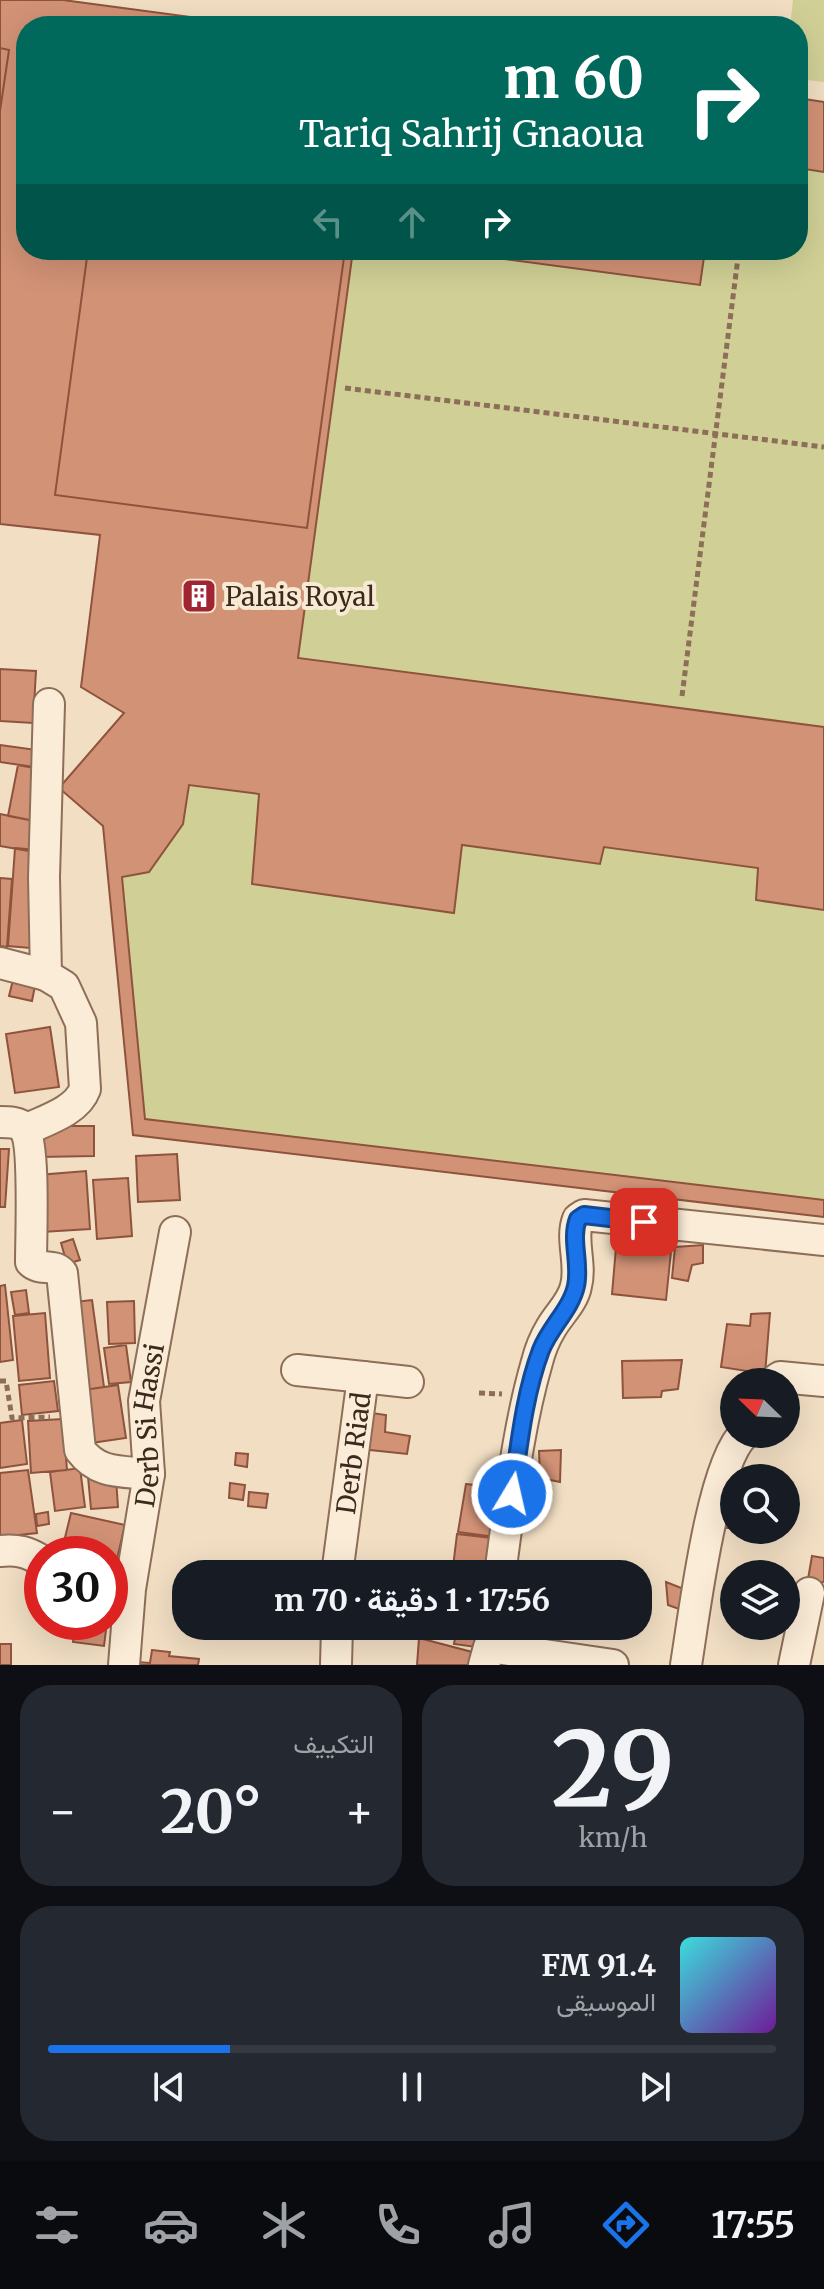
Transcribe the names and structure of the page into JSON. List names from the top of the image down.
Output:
{
  "streets": {
    "street": ["Derb Si Hassi", "Derb Riad"]
  },
  "places": {
    "building": ["Palais Royal"]
  },
  "north": "top left",
  "page": {
    "turn": ["60 m", "Tariq Sahrij Gnaoua"],
    "limit": "30",
    "trip": "17:56 · 1 دقيقة · 70 m",
    "tile": [
      ["29", "km/h"],
      "التكييف"
    ],
    "heat": ["−", "20°", "+"],
    "song": ["91.4 FM", "الموسيقى"],
    "tabs": "17:55"
  }
}
